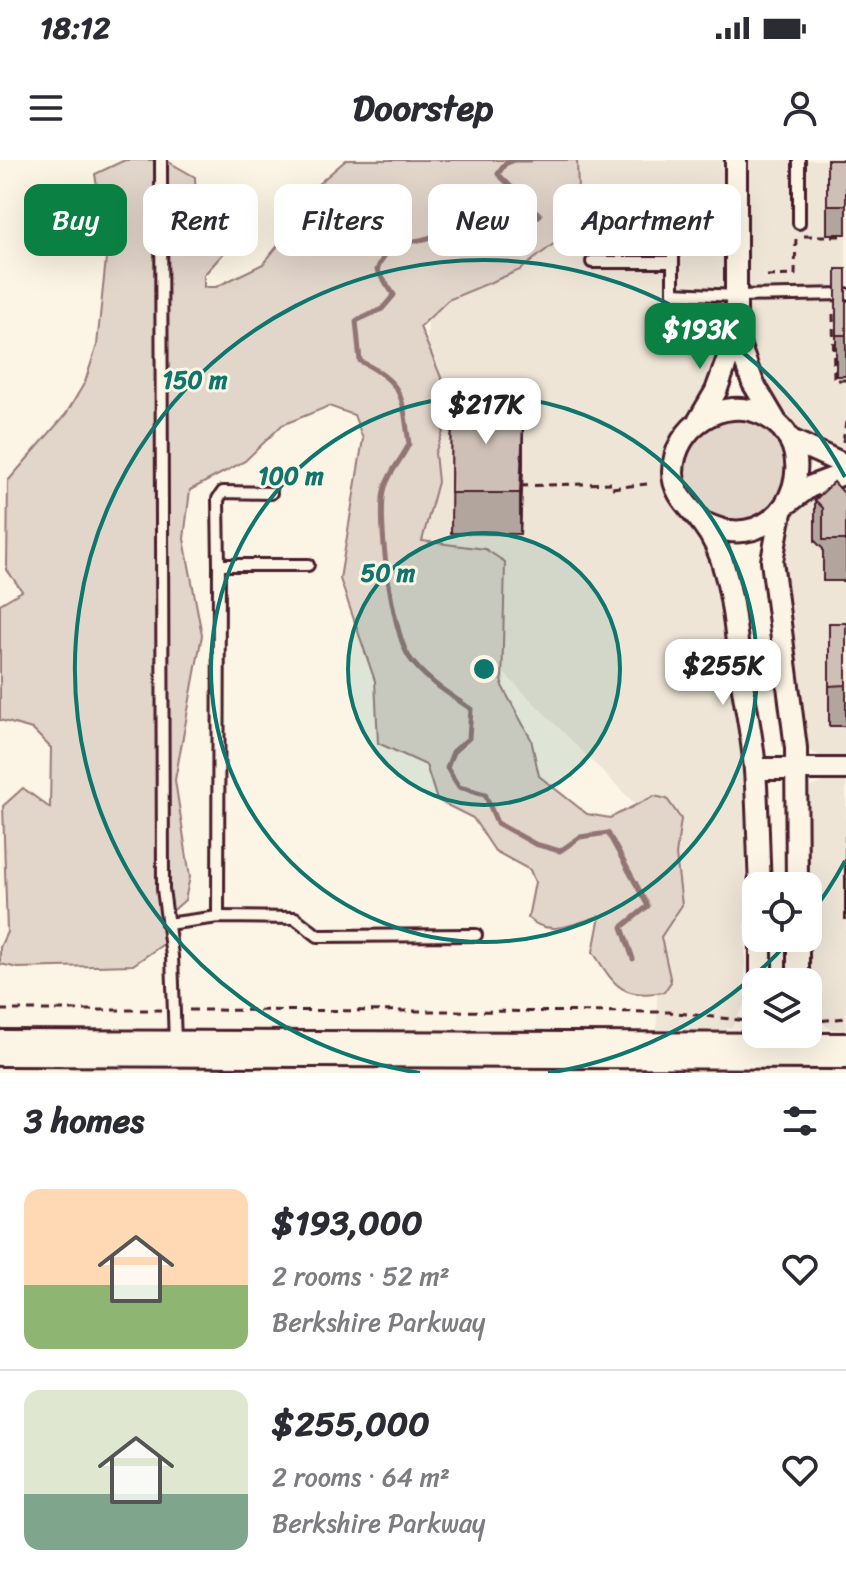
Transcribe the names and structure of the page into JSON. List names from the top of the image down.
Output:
{
  "page": {
    "status": "18:12",
    "header": "Doorstep",
    "chip": [
      "Buy",
      "Rent",
      "Filters",
      "New",
      "Apartment"
    ],
    "price": ["$193K", "$217K", "$255K"],
    "heading": "3 homes",
    "list": [
      {
        "name": "$193,000",
        "note": "2 rooms · 52 m² · Berkshire Parkway"
      },
      {
        "name": "$255,000",
        "note": "2 rooms · 64 m² · Berkshire Parkway"
      }
    ]
  },
  "rings": ["150 m", "100 m", "50 m"]
}
